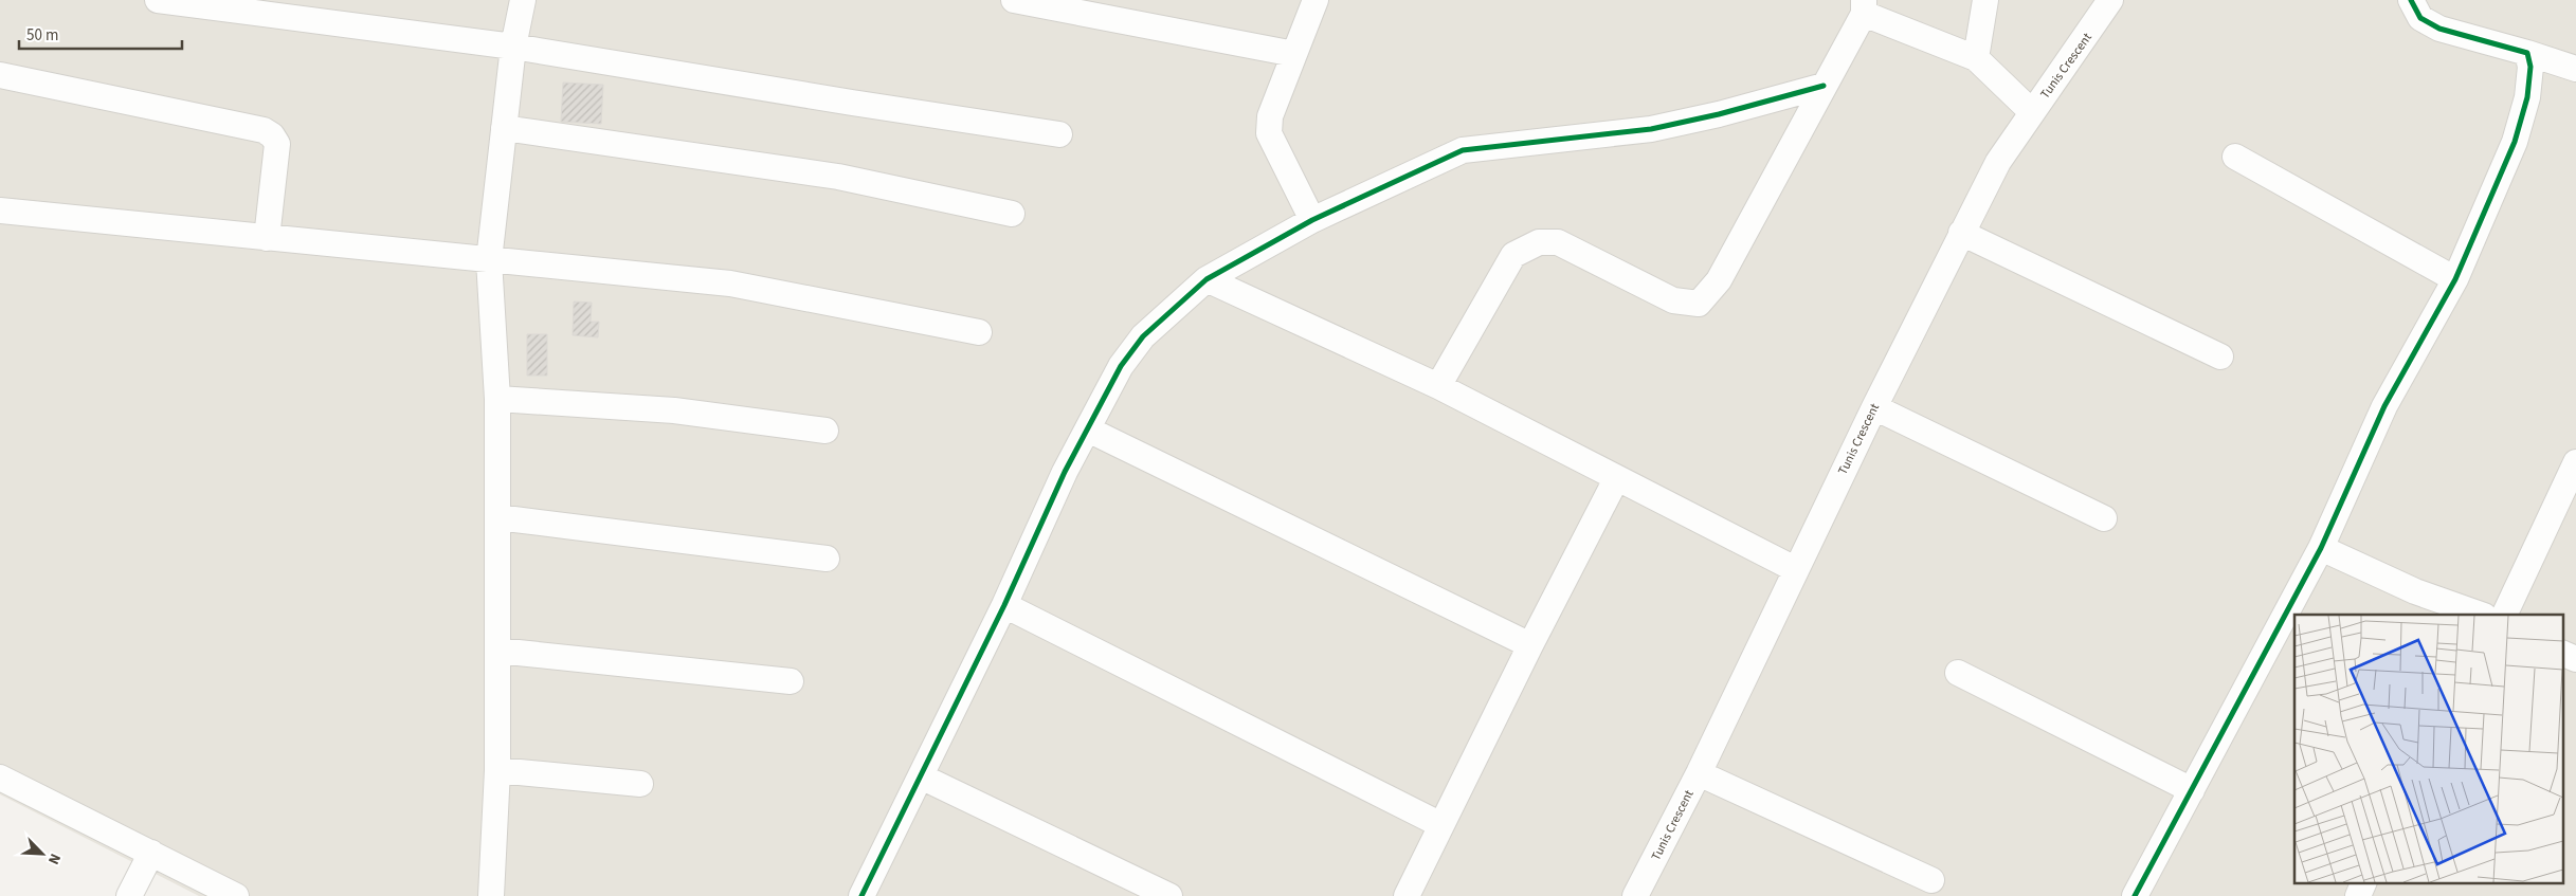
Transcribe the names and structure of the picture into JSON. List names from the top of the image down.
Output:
{
  "streets": {
    "street": ["Tunis Crescent"]
  },
  "scale_bar": "50 m",
  "north": "bottom right"
}
